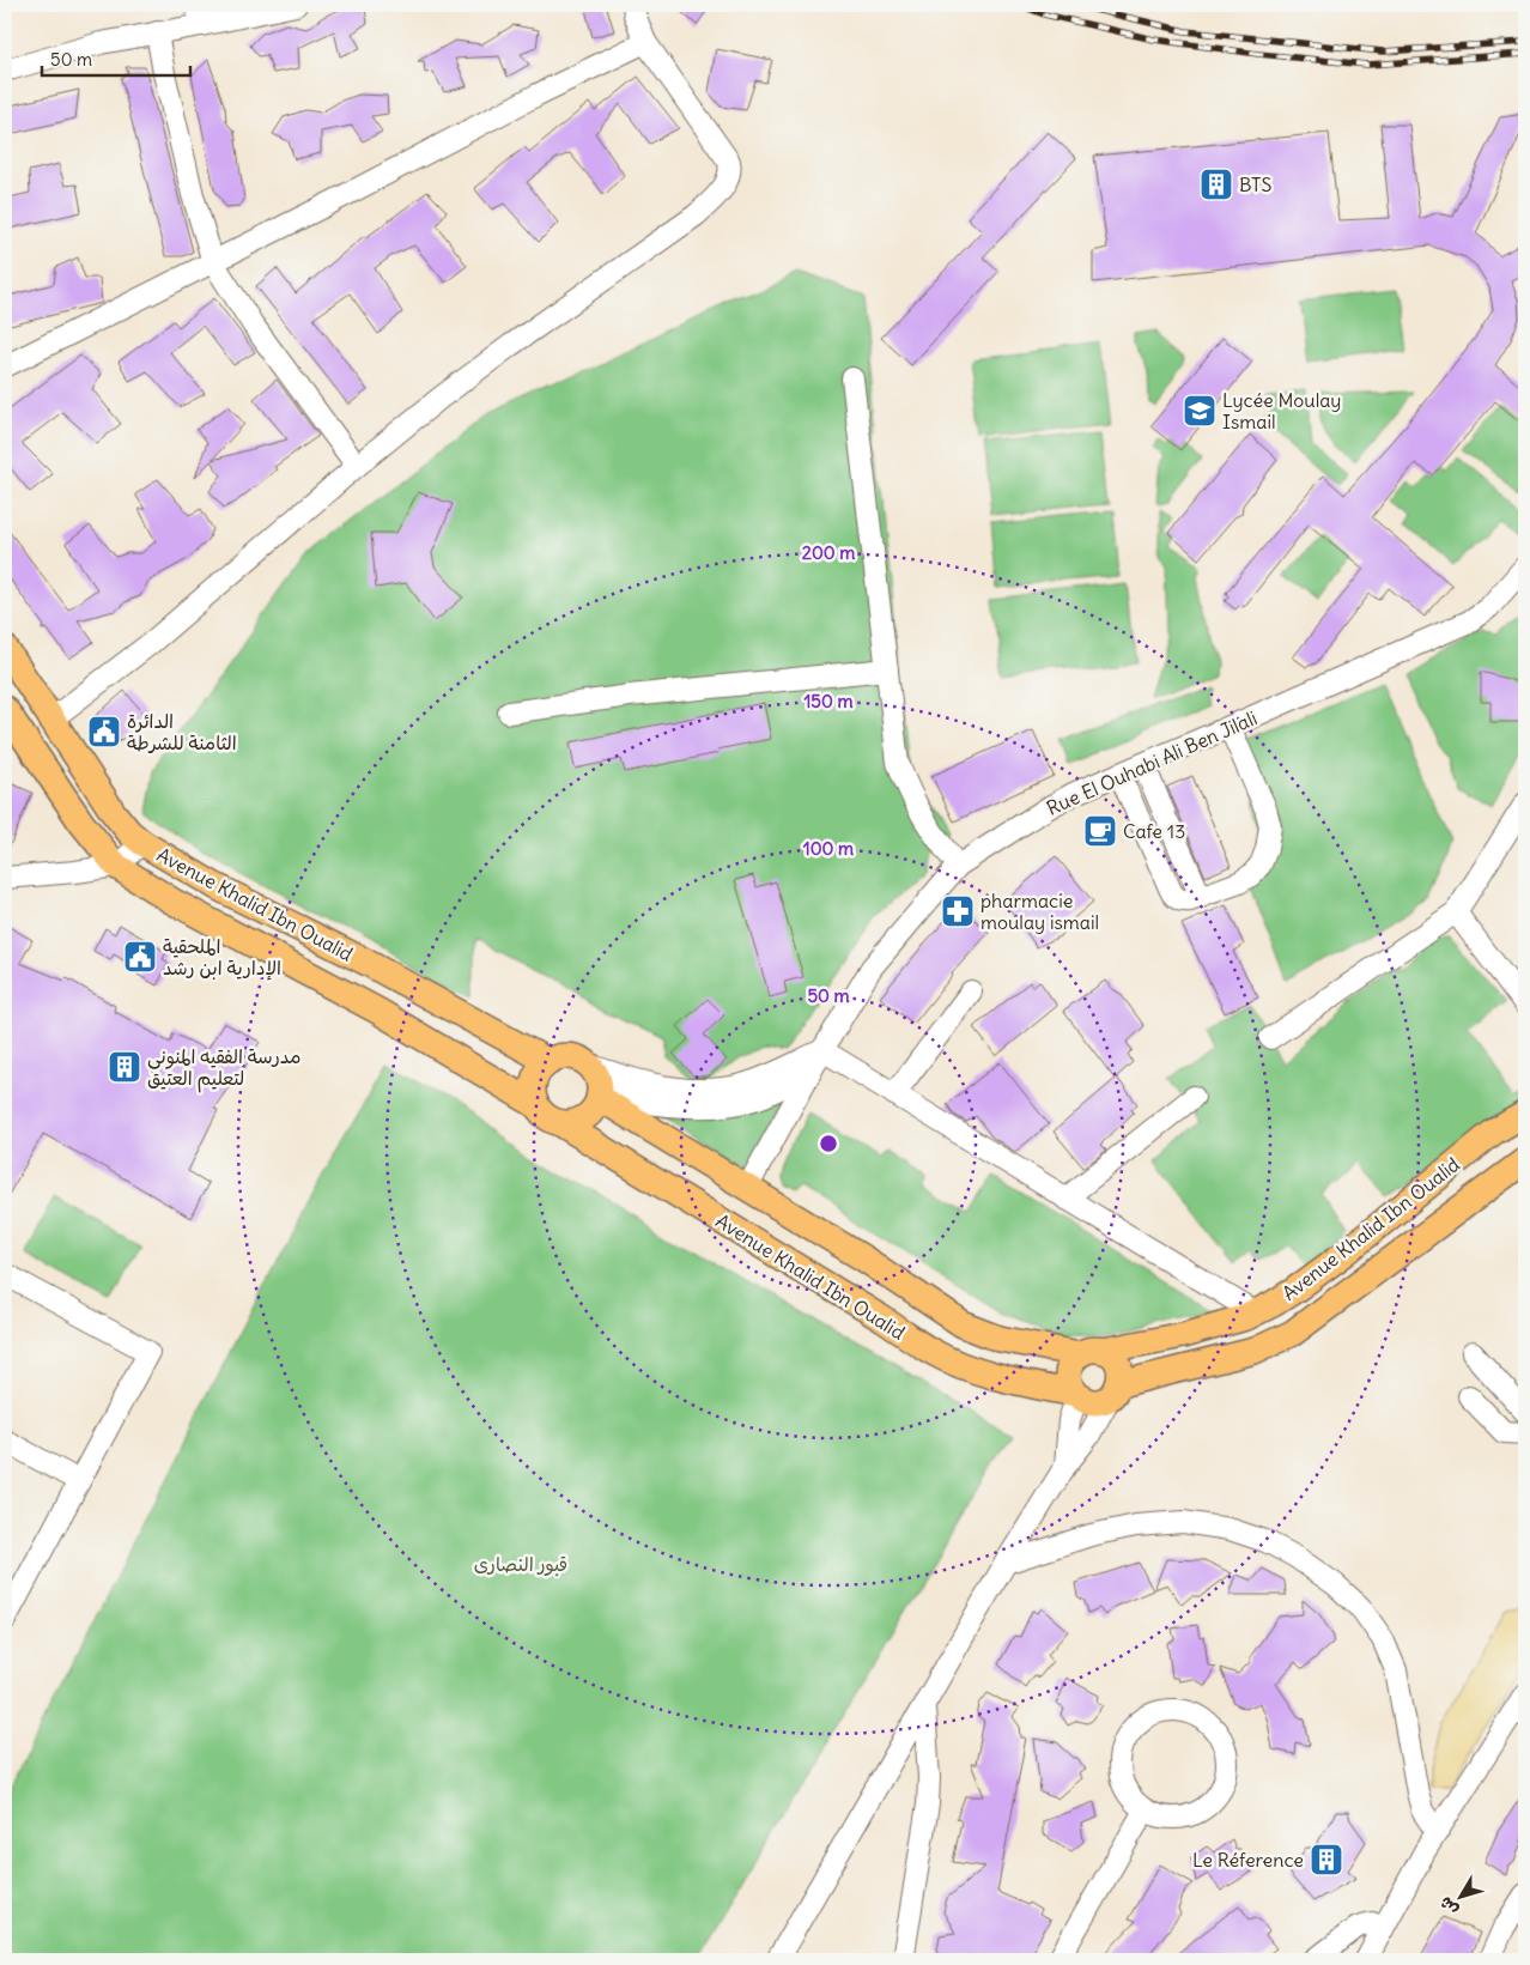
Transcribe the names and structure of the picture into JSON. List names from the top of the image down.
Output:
{
  "streets": {
    "main road": ["Avenue Khalid Ibn Oualid"],
    "street": ["Rue El Ouhabi Ali Ben Jilali"]
  },
  "crossings": [
    ["Rue El Ouhabi Ali Ben Jilali", "Avenue Khalid Ibn Oualid"]
  ],
  "parks": ["قبور النصارى"],
  "places": {
    "building": ["BTS", "مدرسة الفقيه المنوني لتعليم العتيق", "Le Réference"],
    "school or university": ["Lycée Moulay Ismail"],
    "public building": ["الدائرة الثامنة للشرطة", "الملحقية الإدارية ابن رشد"],
    "cafe": ["Cafe 13"],
    "pharmacy": ["pharmacie moulay ismail"]
  },
  "scale_bar": "50 m",
  "north": "bottom left",
  "rings": [
    "200 m",
    "150 m",
    "100 m",
    "50 m"
  ]
}
